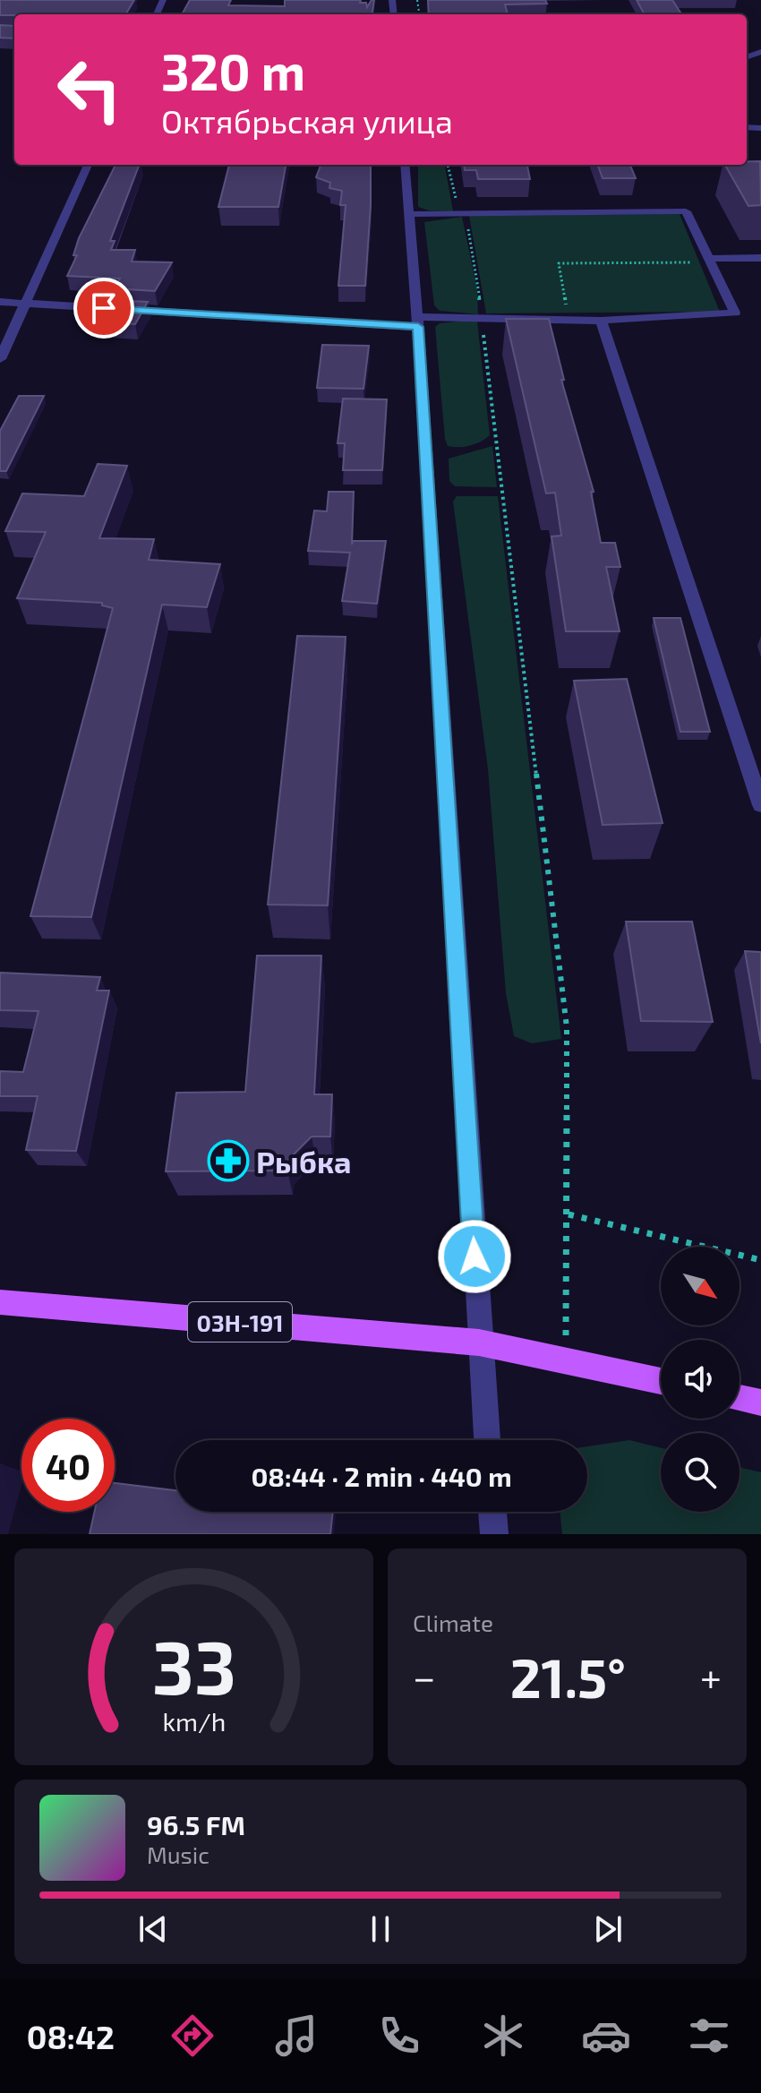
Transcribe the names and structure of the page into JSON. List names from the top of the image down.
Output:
{
  "streets": {
    "main road": ["03Н-191"]
  },
  "places": {
    "pharmacy": ["Рыбка"]
  },
  "north": "bottom right",
  "page": {
    "turn": ["320 m", "Октябрьская улица"],
    "limit": "40",
    "trip": "08:44 · 2 min · 440 m",
    "tile": "Climate",
    "heat": ["−", "21.5°", "+"],
    "song": ["96.5 FM", "Music"],
    "tabs": "08:42",
    "gauge": ["33", "km/h"]
  }
}
